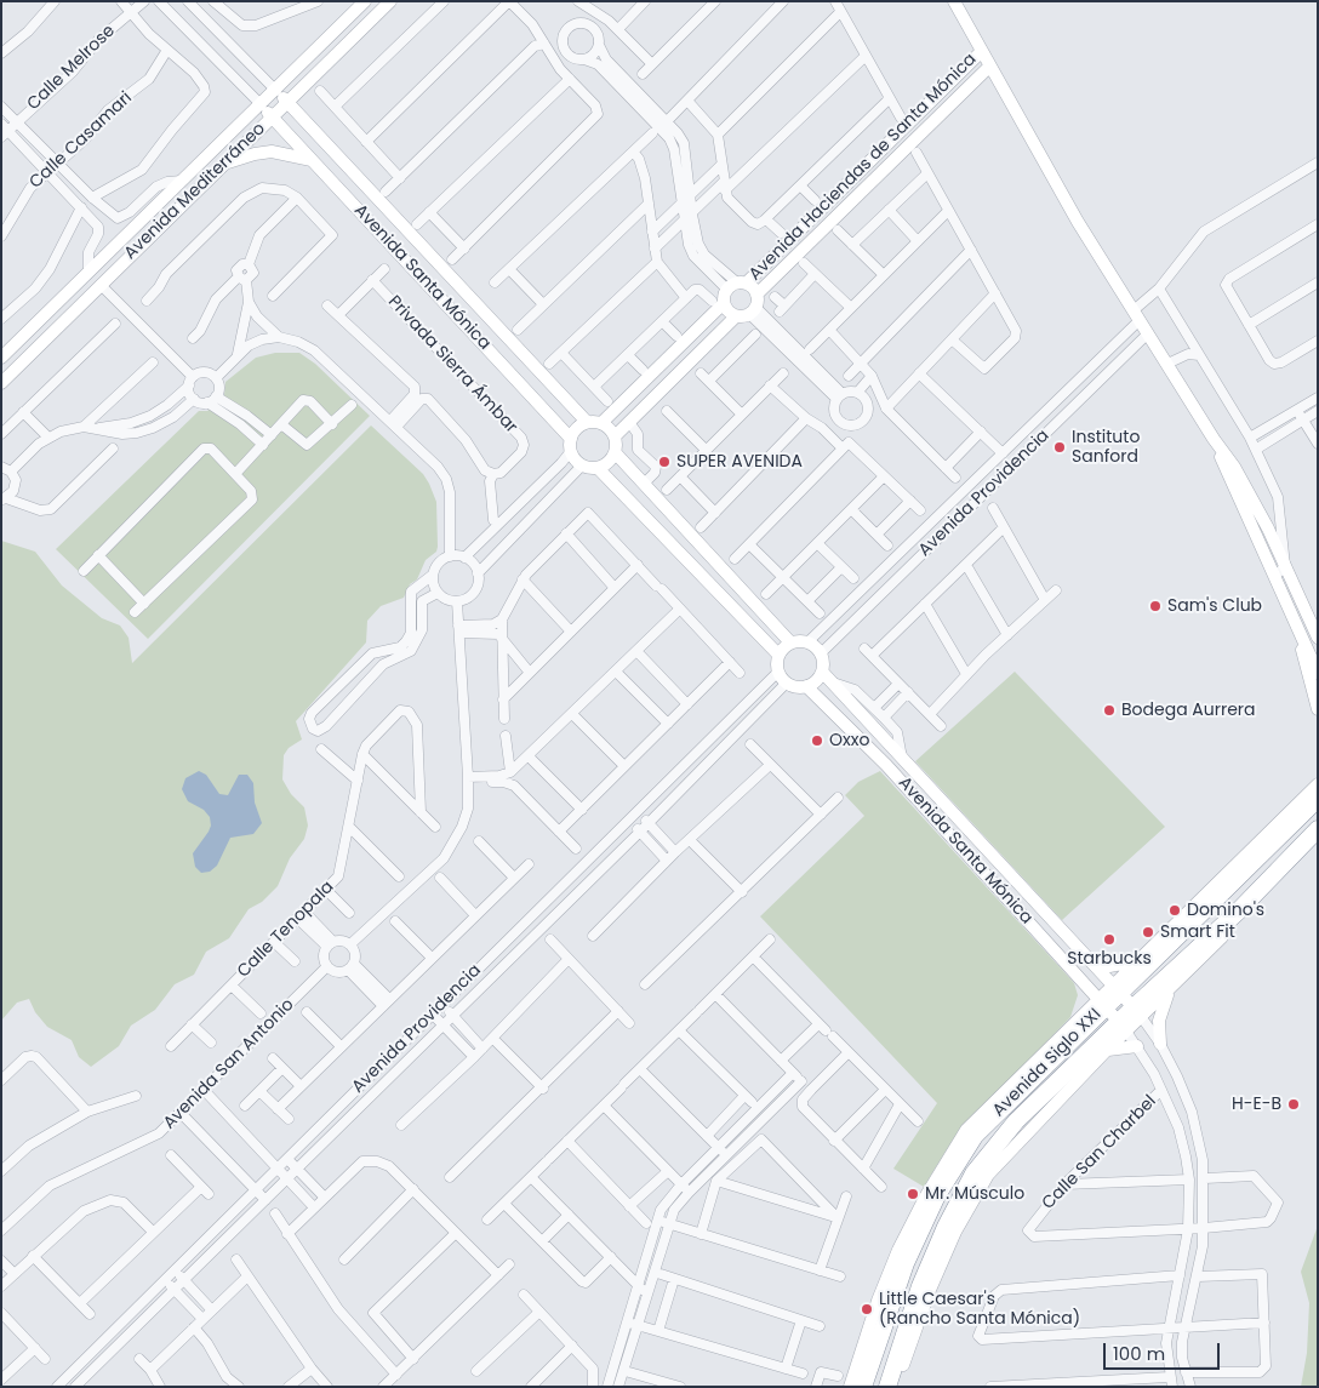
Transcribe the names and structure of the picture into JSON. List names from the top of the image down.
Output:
{
  "streets": {
    "highway": ["Avenida Siglo XXI"],
    "street": [
      "Calle Melrose",
      "Calle Casamari",
      "Avenida Haciendas de Santa Mónica",
      "Avenida Mediterráneo",
      "Avenida Santa Mónica",
      "Privada Sierra Ámbar",
      "Avenida Providencia",
      "Calle Tenopala",
      "Avenida San Antonio",
      "Calle San Charbel"
    ]
  },
  "crossings": [
    ["Avenida Haciendas de Santa Mónica", "Avenida Santa Mónica"],
    ["Avenida Mediterráneo", "Avenida Santa Mónica"],
    ["Avenida Santa Mónica", "Avenida Providencia"],
    ["Avenida Santa Mónica", "Avenida Siglo XXI"]
  ],
  "places": [
    "Instituto Sanford",
    "SUPER AVENIDA",
    "Sam's Club",
    "Bodega Aurrera",
    "Oxxo",
    "Domino's",
    "Smart Fit",
    "Starbucks",
    "H-E-B",
    "Mr. Músculo",
    "Little Caesar's (Rancho Santa Mónica)"
  ],
  "scale_bar": "100 m"
}
